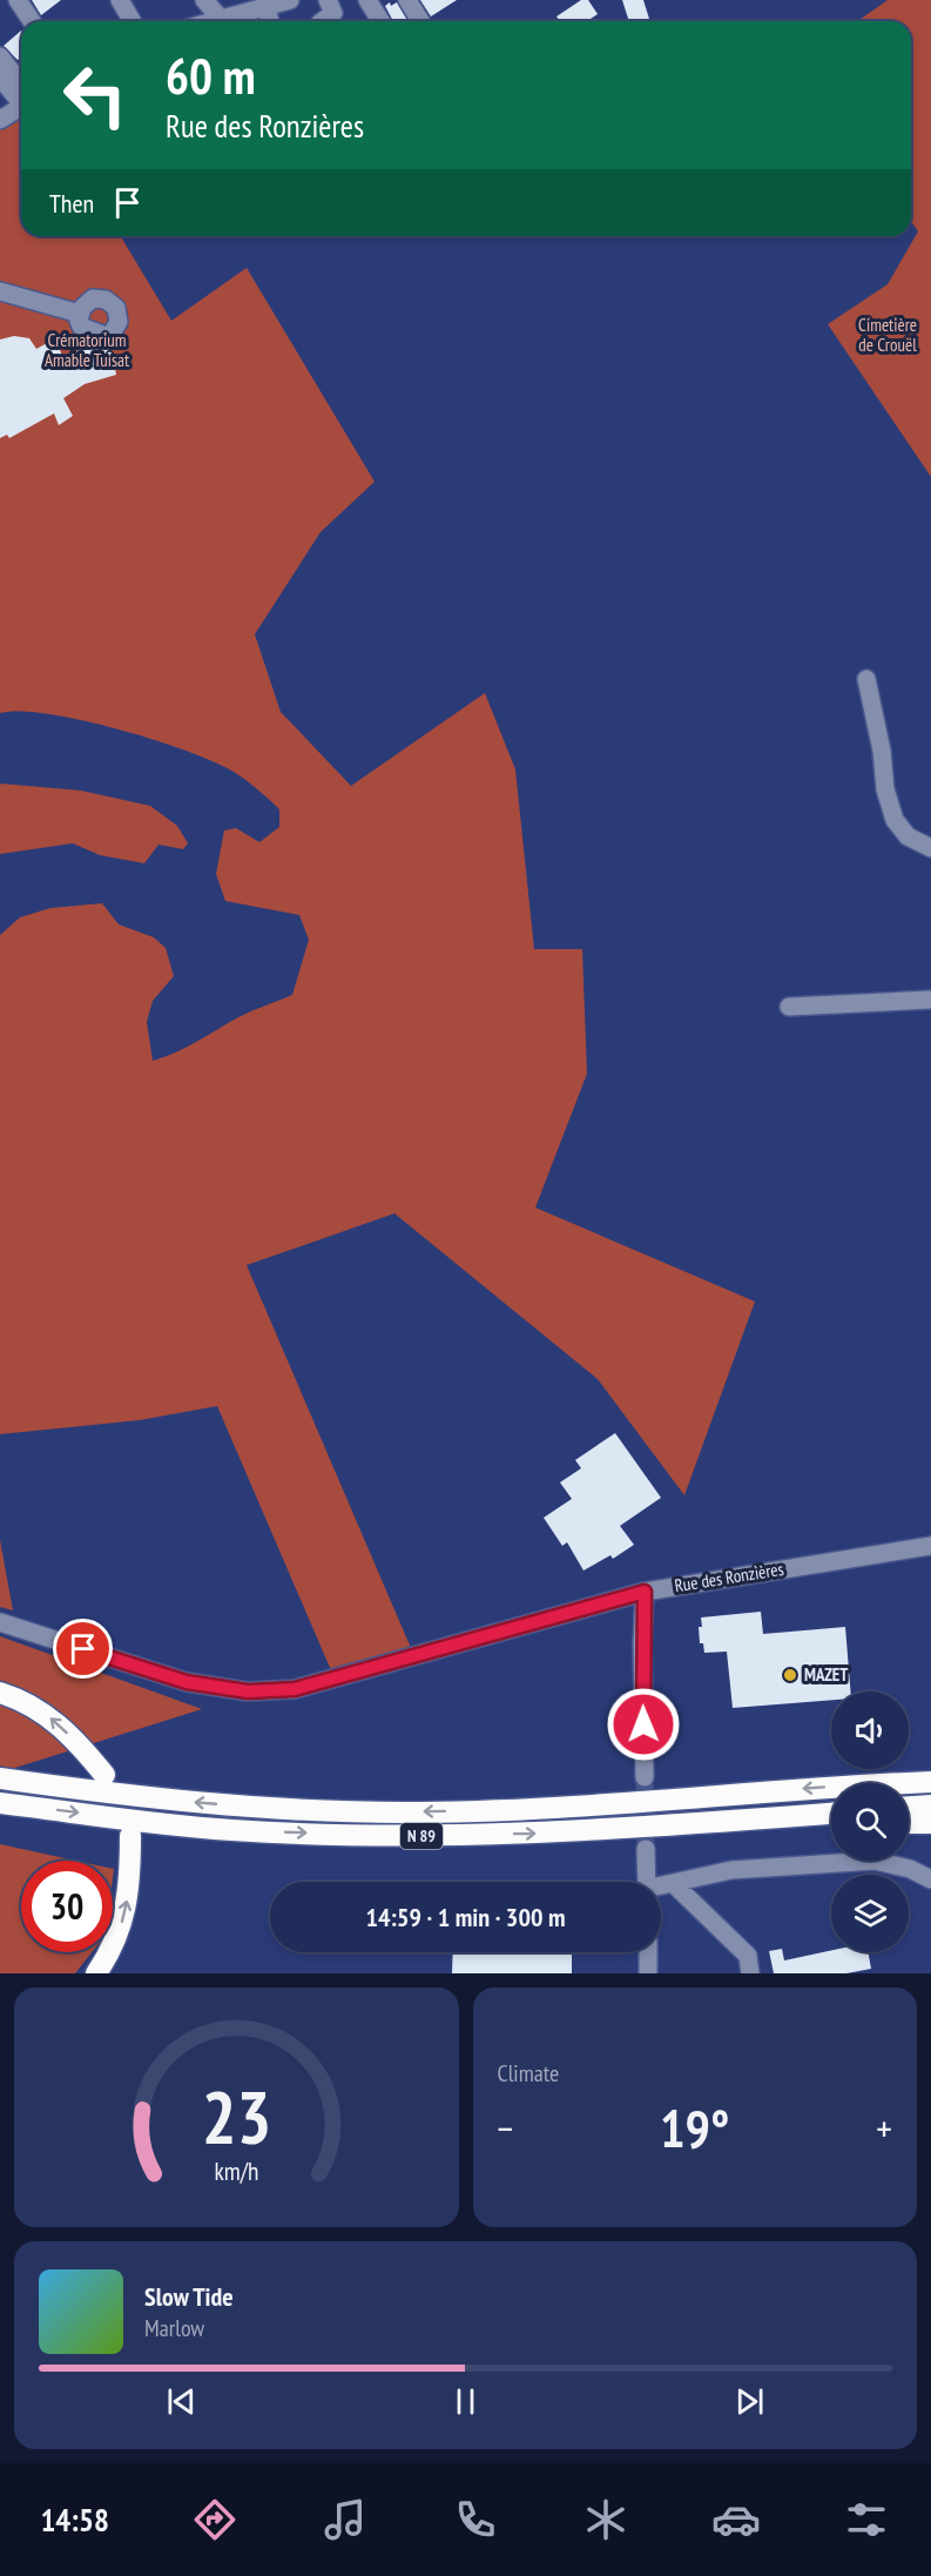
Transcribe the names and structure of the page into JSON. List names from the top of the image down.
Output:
{
  "streets": {
    "highway": ["N 89"],
    "street": ["Rue des Ronzières"]
  },
  "parks": ["Cimetière de Crouël", "Crématorium Amable Tuisat"],
  "places": ["MAZET"],
  "page": {
    "turn": ["60 m", "Rue des Ronzières"],
    "then": "Then",
    "limit": "30",
    "trip": "14:59 · 1 min · 300 m",
    "tile": "Climate",
    "heat": ["−", "19°", "+"],
    "song": ["Slow Tide", "Marlow"],
    "tabs": "14:58",
    "gauge": ["23", "km/h"]
  }
}
